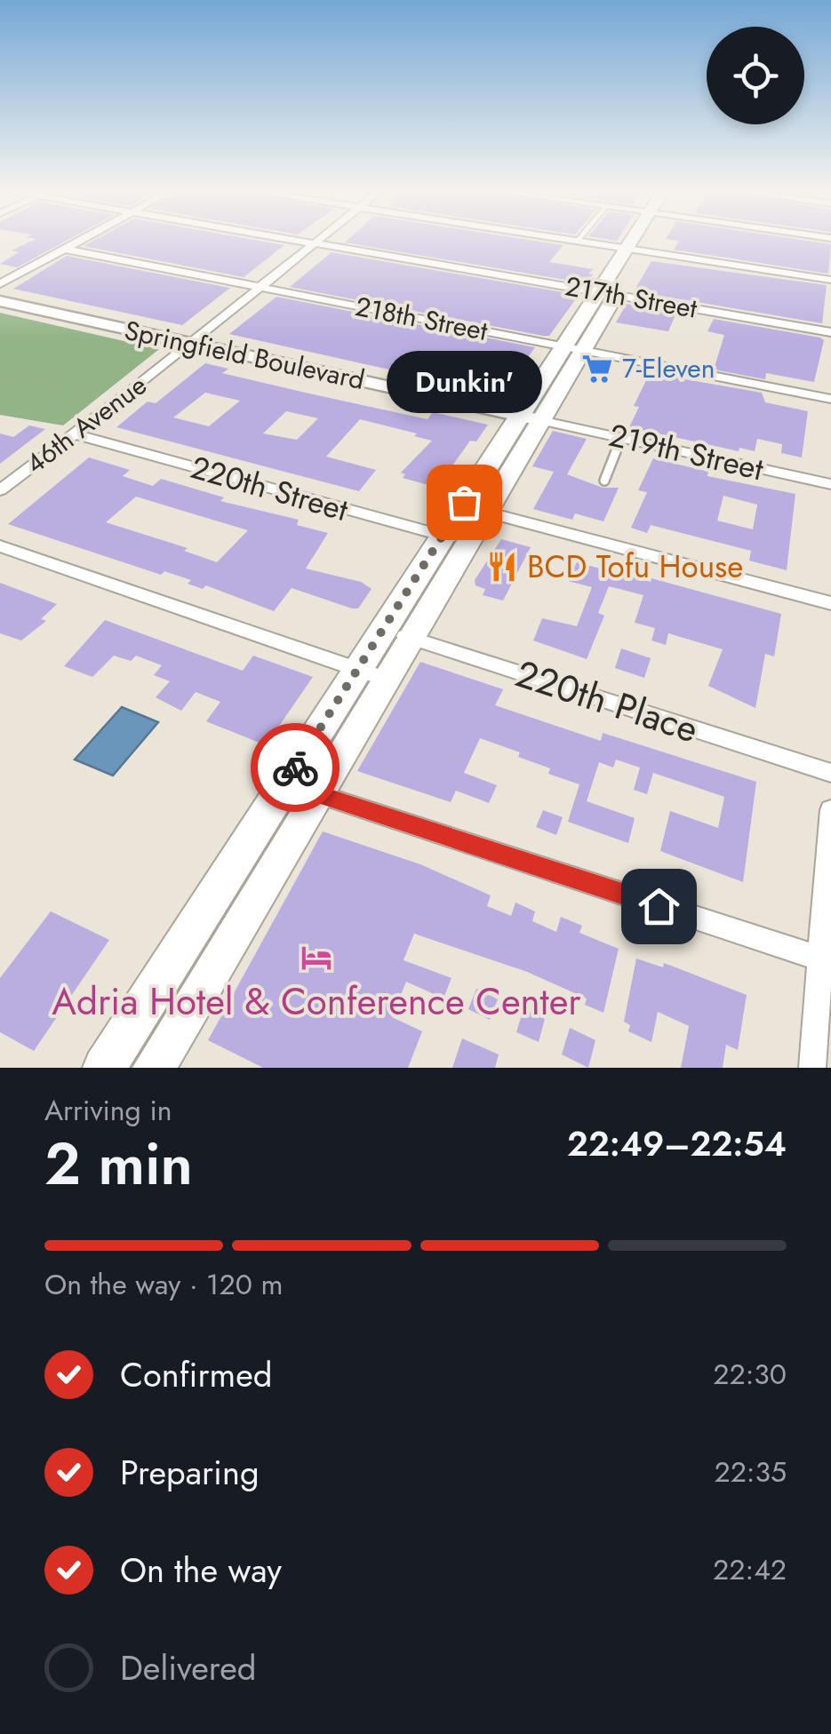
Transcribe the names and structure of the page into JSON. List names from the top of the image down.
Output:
{
  "streets": {
    "main road": ["Springfield Boulevard"],
    "street": [
      "217th Street",
      "218th Street",
      "46th Avenue",
      "219th Street",
      "220th Street",
      "220th Place"
    ]
  },
  "crossings": [
    ["217th Street", "46th Avenue"],
    ["218th Street", "46th Avenue"],
    ["Springfield Boulevard", "46th Avenue"],
    ["Springfield Boulevard", "219th Street"],
    ["46th Avenue", "220th Street"]
  ],
  "places": {
    "supermarket": ["7-Eleven"],
    "other": ["Dunkin'"],
    "restaurant": ["BCD Tofu House"],
    "hotel": ["Adria Hotel & Conference Center"]
  },
  "page": {
    "bubble": "Dunkin'",
    "heading": ["2 min", "Arriving in", "22:49–22:54"],
    "bar": "On the way · 120 m",
    "list": [
      ["Confirmed", "22:30"],
      ["Preparing", "22:35"],
      ["On the way", "22:42"],
      "Delivered"
    ]
  }
}
